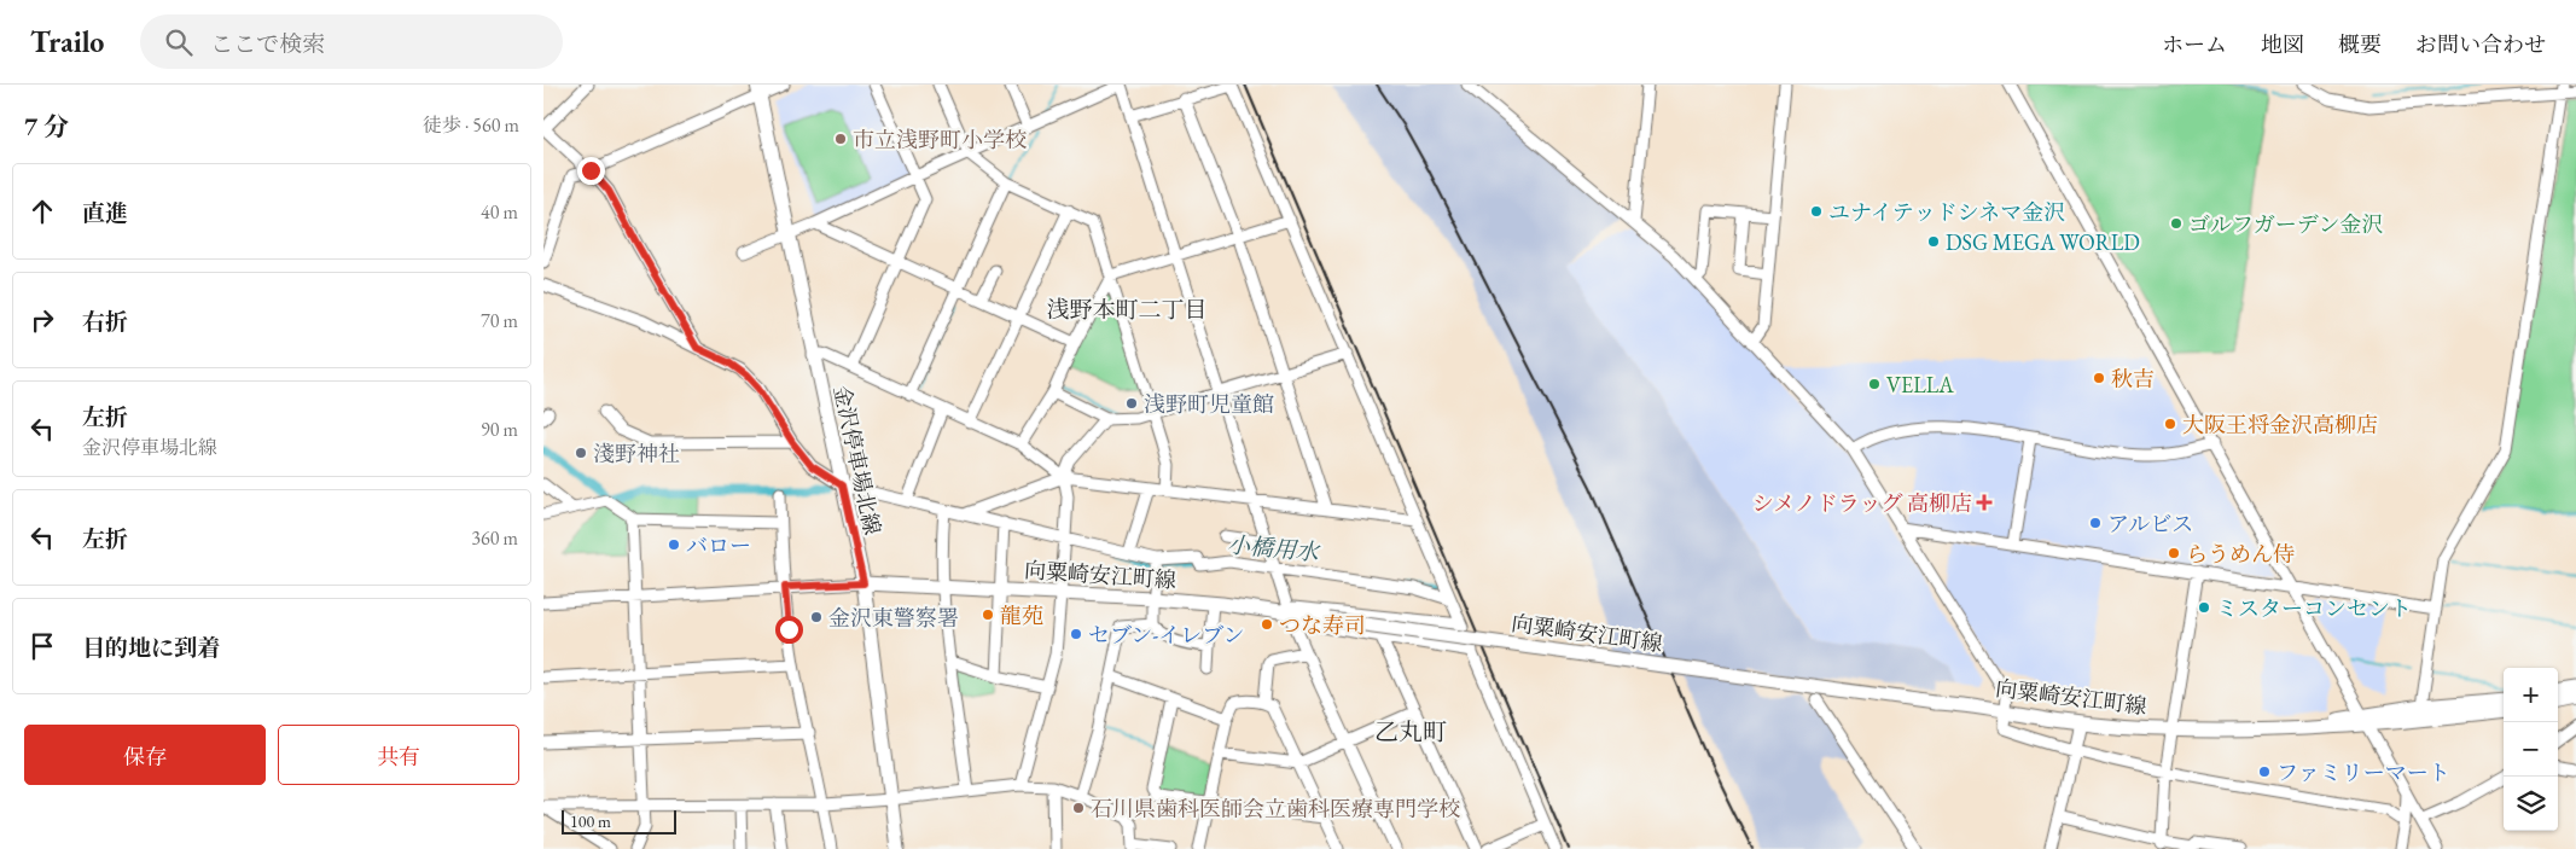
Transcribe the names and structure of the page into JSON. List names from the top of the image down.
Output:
{
  "streets": {
    "main road": ["金沢停車場北線", "向粟崎安江町線"]
  },
  "crossings": [
    ["金沢停車場北線", "向粟崎安江町線"]
  ],
  "districts": ["浅野本町二丁目", "乙丸町"],
  "water": ["小橋用水"],
  "places": {
    "other": [
      "市立浅野町小学校",
      "ユナイテッドシネマ金沢",
      "ゴルフガーデン金沢",
      "DSG MEGA WORLD",
      "秋吉",
      "VELLA",
      "浅野町児童館",
      "大阪王将金沢高柳店",
      "淺野神社",
      "アルビス",
      "バロー",
      "らうめん侍",
      "ミスターコンセント",
      "龍苑",
      "金沢東警察署",
      "つな寿司",
      "セブン-イレブン",
      "ファミリーマート",
      "石川県歯科医師会立歯科医療専門学校"
    ],
    "health": ["シメノドラッグ 高柳店"]
  },
  "scale_bar": "100 m",
  "page": {
    "header": "Trailo",
    "search": "ここで検索",
    "nav": [
      "ホーム",
      "地図",
      "概要",
      "お問い合わせ"
    ],
    "heading": ["7 分", "徒歩 · 560 m"],
    "list": [
      ["直進", "40 m"],
      ["右折", "70 m"],
      ["左折", "金沢停車場北線", "90 m"],
      ["左折", "360 m"],
      "目的地に到着"
    ],
    "map_buttons": ["+", "−"],
    "buttons": ["保存", "共有"],
    "scale": "100 m"
  }
}
